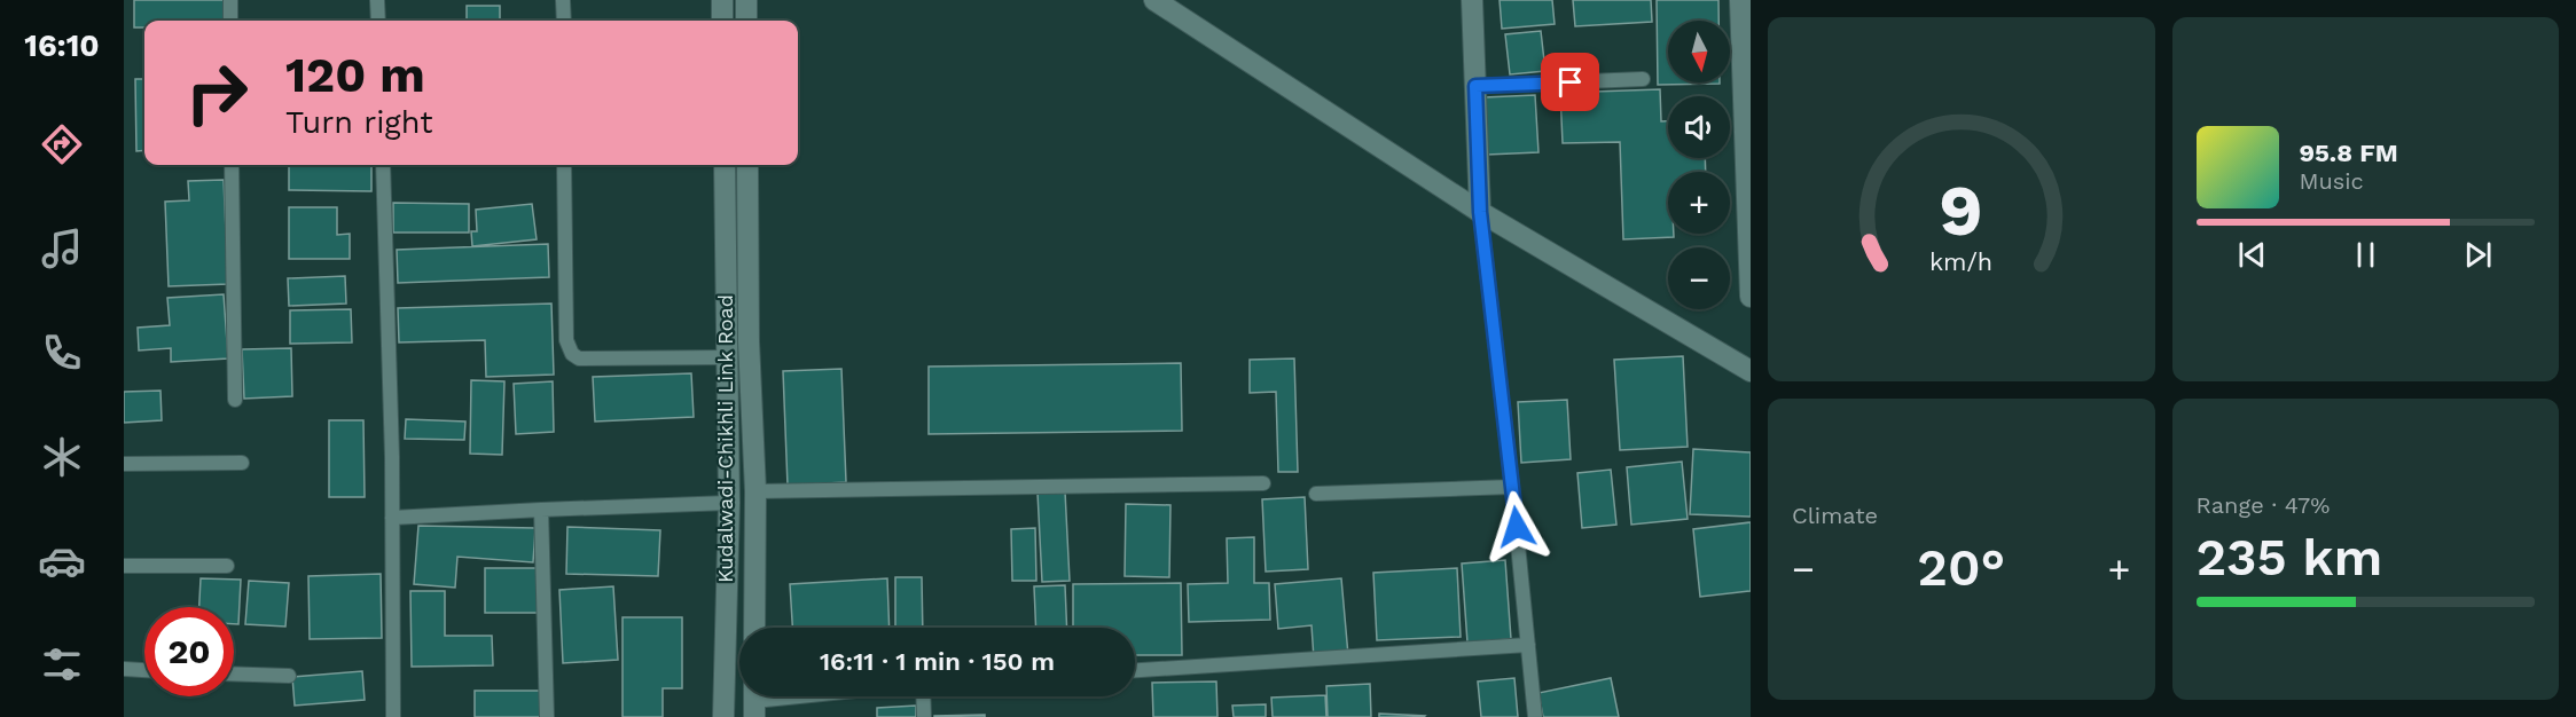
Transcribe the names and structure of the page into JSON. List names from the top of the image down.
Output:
{
  "streets": {
    "street": ["Kudalwadi-Chikhli Link Road"]
  },
  "north": "bottom",
  "page": {
    "tabs": "16:10",
    "map_buttons": ["+", "−"],
    "turn": ["120 m", "Turn right"],
    "song": ["95.8 FM", "Music"],
    "tile": [
      "Climate",
      ["Range · 47%", "235 km"]
    ],
    "heat": ["−", "20°", "+"],
    "limit": "20",
    "trip": "16:11 · 1 min · 150 m",
    "gauge": ["9", "km/h"]
  }
}
